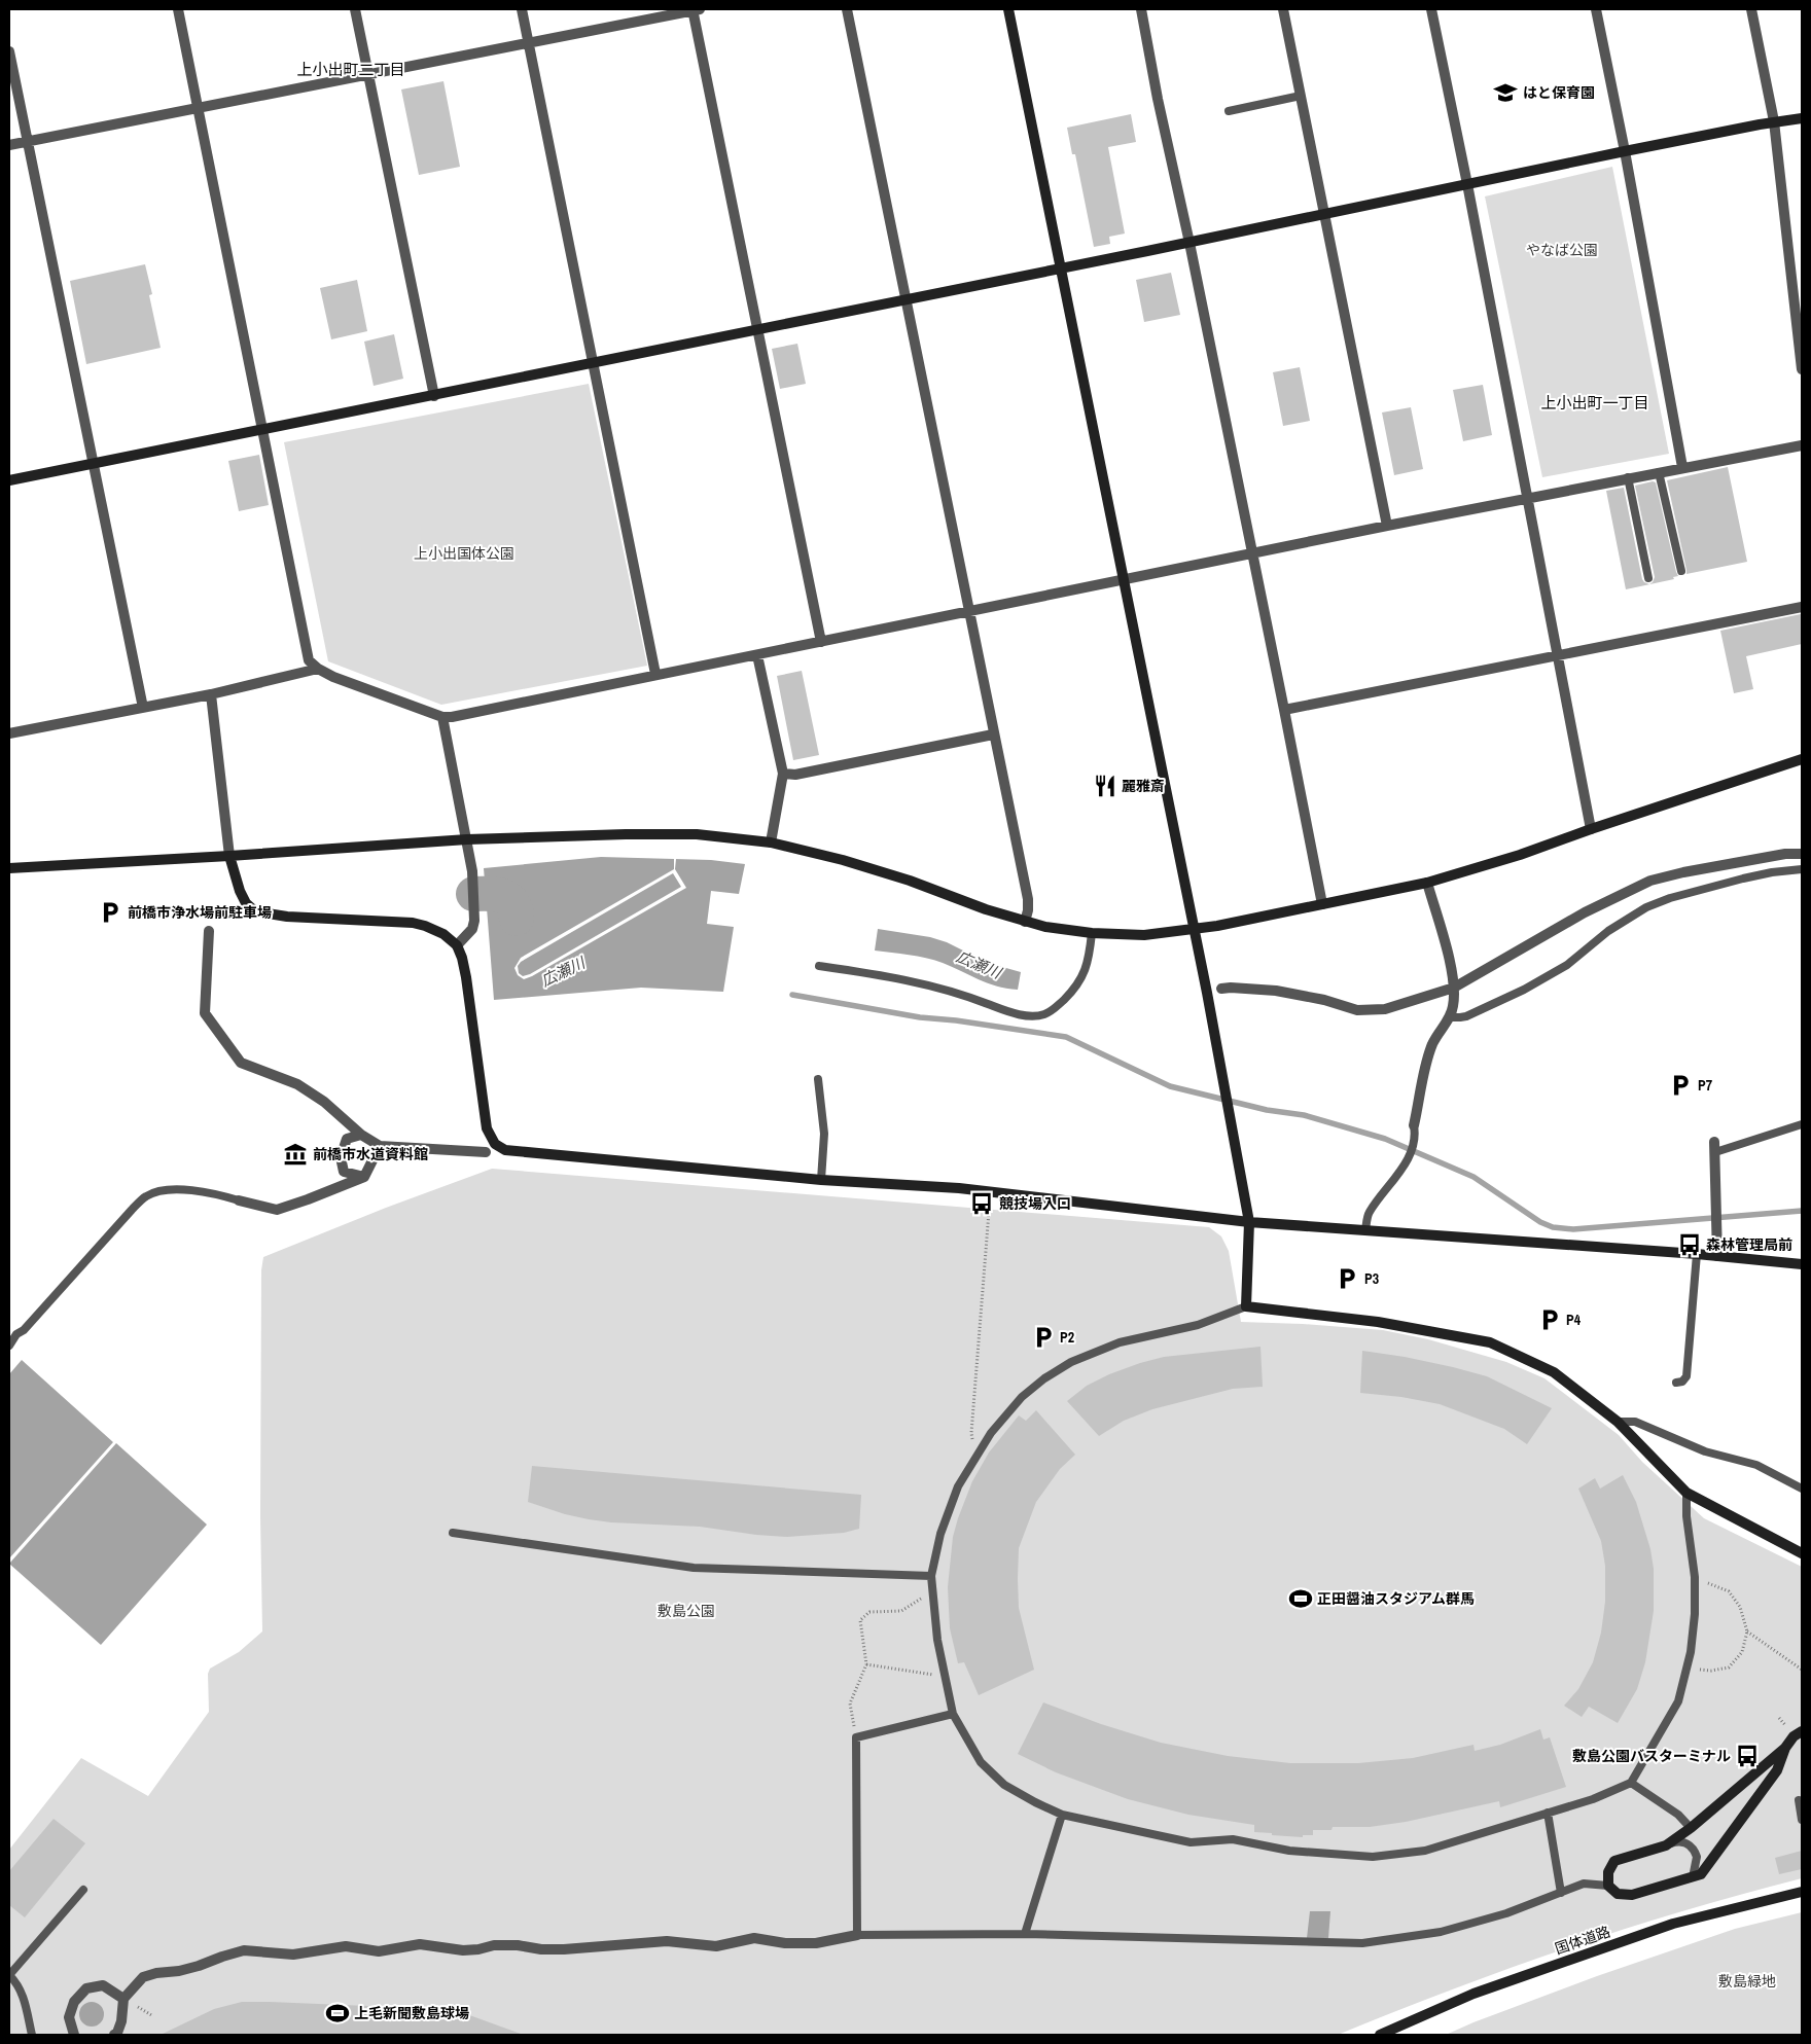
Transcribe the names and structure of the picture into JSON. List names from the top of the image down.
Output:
{
  "streets": {
    "street": ["国体道路"]
  },
  "districts": ["上小出町二丁目", "上小出町一丁目"],
  "water": ["広瀬川"],
  "parks": [
    "やなば公園",
    "上小出国体公園",
    "敷島公園",
    "敷島緑地"
  ],
  "places": {
    "school or university": ["はと保育園"],
    "restaurant": ["麗雅斎"],
    "parking": [
      "前橋市浄水場前駐車場",
      "P7",
      "P3",
      "P4",
      "P2"
    ],
    "museum": ["前橋市水道資料館"],
    "bus stop": ["競技場入口", "森林管理局前", "敷島公園バスターミナル"],
    "sports": ["正田醤油スタジアム群馬", "上毛新聞敷島球場"]
  }
}
